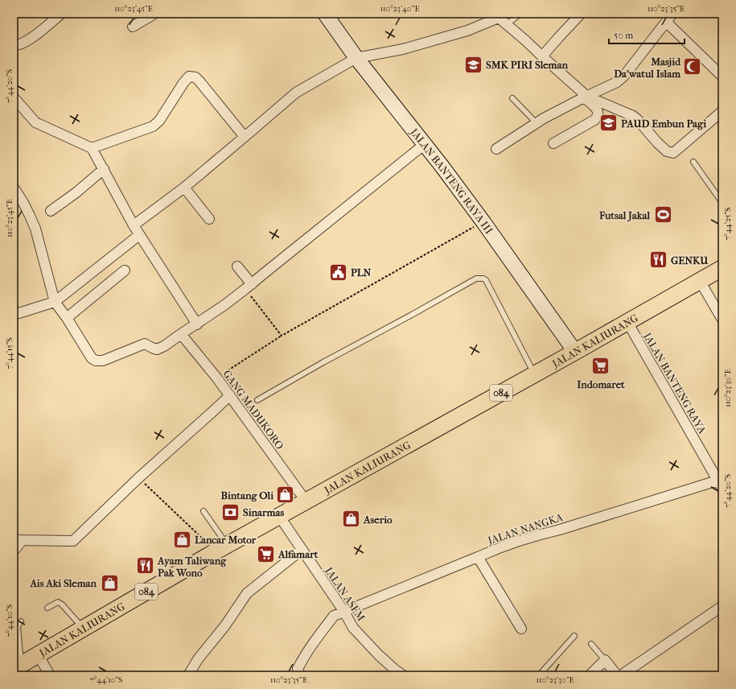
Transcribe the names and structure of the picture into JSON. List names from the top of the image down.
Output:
{
  "streets": {
    "main road": ["JALAN KALIURANG", "084"],
    "street": [
      "JALAN BANTENG RAYA III",
      "JALAN BANTENG RAYA",
      "GANG MADUKORO",
      "JALAN NANGKA",
      "JALAN ASEM"
    ]
  },
  "crossings": [
    ["JALAN BANTENG RAYA III", "JALAN KALIURANG"],
    ["JALAN KALIURANG", "JALAN BANTENG RAYA"],
    ["JALAN KALIURANG", "GANG MADUKORO"],
    ["JALAN KALIURANG", "JALAN ASEM"],
    ["JALAN BANTENG RAYA", "JALAN NANGKA"],
    ["JALAN NANGKA", "JALAN ASEM"]
  ],
  "places": {
    "school or university": ["SMK PIRI Sleman", "PAUD Embun Pagi"],
    "mosque": ["Masjid Da'watul Islam"],
    "sports": ["Futsal Jakal"],
    "restaurant": ["GENKU", "Ayam Taliwang Pak Wono"],
    "public building": ["PLN"],
    "supermarket": ["Indomaret", "Alfamart"],
    "shop": [
      "Bintang Oli",
      "Aserio",
      "Lancar Motor",
      "Ais Aki Sleman"
    ],
    "bank": ["Sinarmas"]
  },
  "scale_bar": "50 m",
  "coordinates": [
    "110°23'45\"E",
    "110°23'40\"E",
    "110°23'35\"E",
    "7°44'20\"S",
    "7°44'25\"S",
    "7°44'15\"S",
    "110°23'30\"E",
    "7°44'10\"S"
  ]
}
